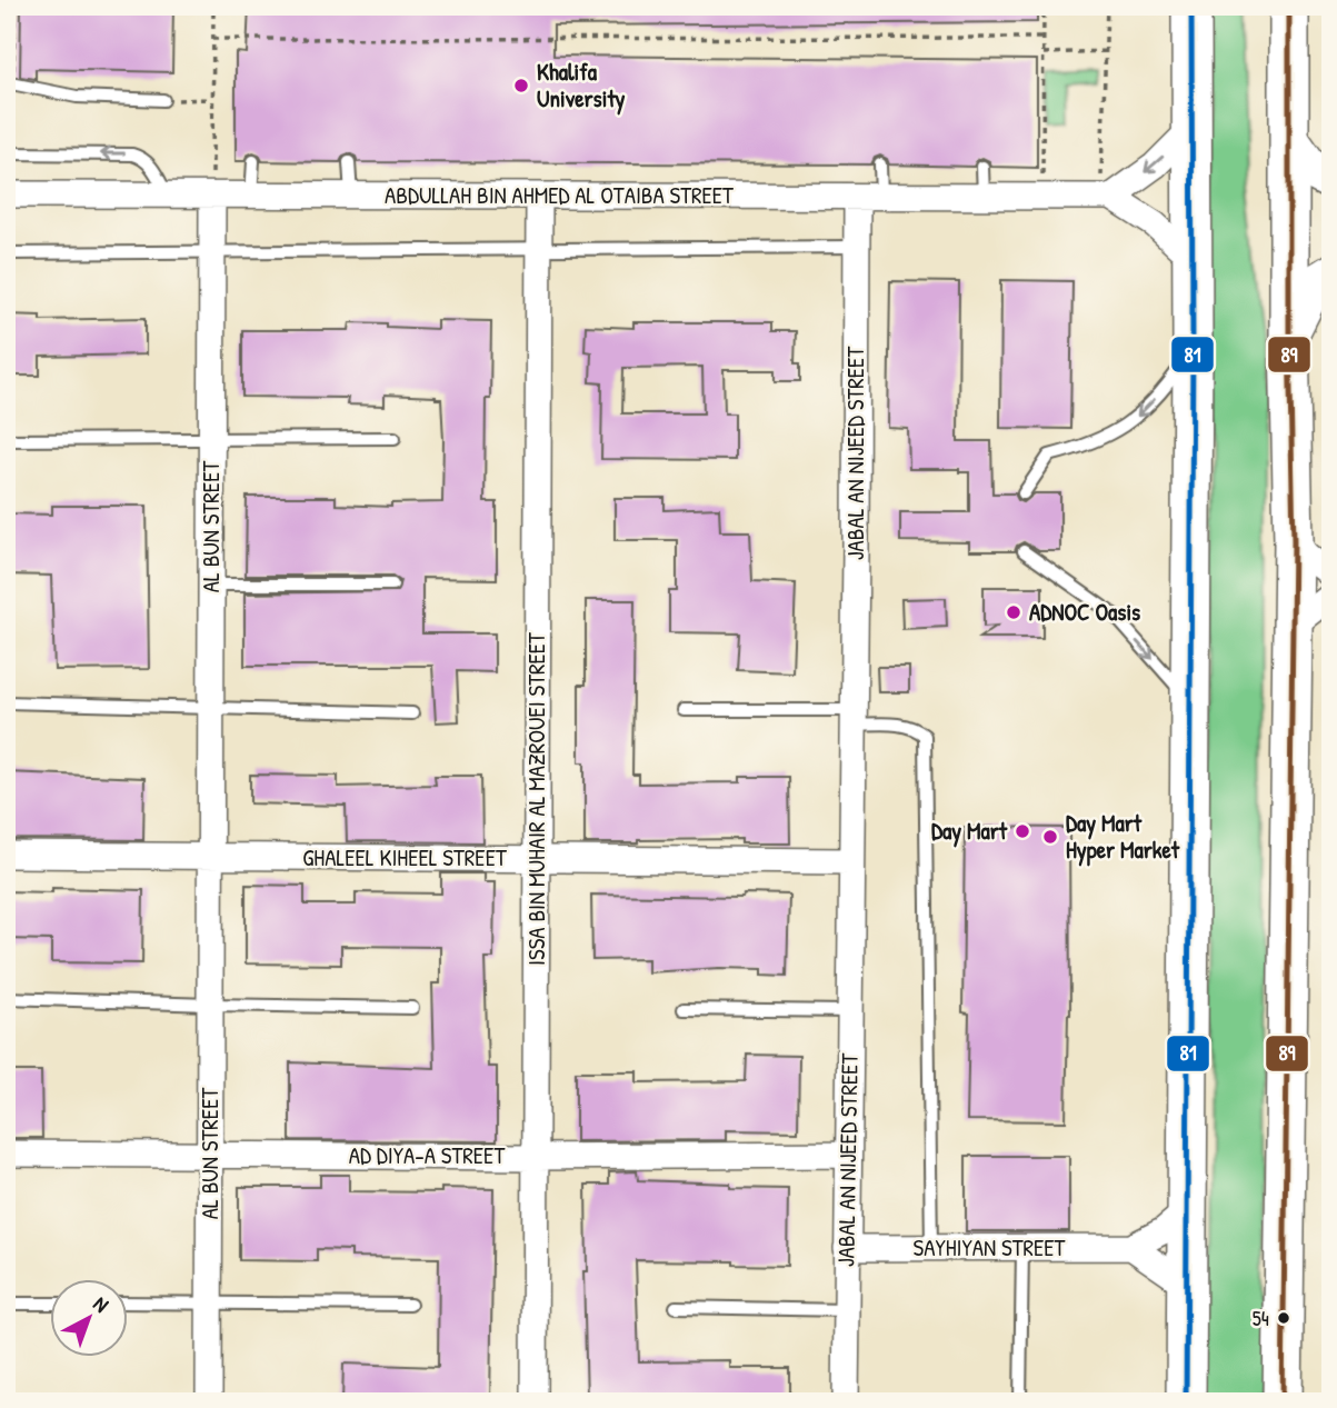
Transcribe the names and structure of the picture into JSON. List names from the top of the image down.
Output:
{
  "streets": {
    "street": [
      "ABDULLAH BIN AHMED AL OTAIBA STREET",
      "JABAL AN NIJEED STREET",
      "AL BUN STREET",
      "ISSA BIN MUHAIR AL MAZROUEI STREET",
      "GHALEEL KIHEEL STREET",
      "AD DIYA-A STREET",
      "SAYHIYAN STREET"
    ]
  },
  "crossings": [
    ["ABDULLAH BIN AHMED AL OTAIBA STREET", "JABAL AN NIJEED STREET"],
    ["ABDULLAH BIN AHMED AL OTAIBA STREET", "AL BUN STREET"],
    ["ABDULLAH BIN AHMED AL OTAIBA STREET", "ISSA BIN MUHAIR AL MAZROUEI STREET"],
    ["JABAL AN NIJEED STREET", "GHALEEL KIHEEL STREET"],
    ["JABAL AN NIJEED STREET", "AD DIYA-A STREET"],
    ["JABAL AN NIJEED STREET", "SAYHIYAN STREET"],
    ["AL BUN STREET", "GHALEEL KIHEEL STREET"],
    ["AL BUN STREET", "AD DIYA-A STREET"],
    ["ISSA BIN MUHAIR AL MAZROUEI STREET", "GHALEEL KIHEEL STREET"],
    ["ISSA BIN MUHAIR AL MAZROUEI STREET", "AD DIYA-A STREET"]
  ],
  "places": [
    "Khalifa University",
    "ADNOC Oasis",
    "Day Mart",
    "Day Mart Hyper Market",
    "54"
  ],
  "lines": ["transit line 89", "transit line 81"],
  "north": "top right"
}
